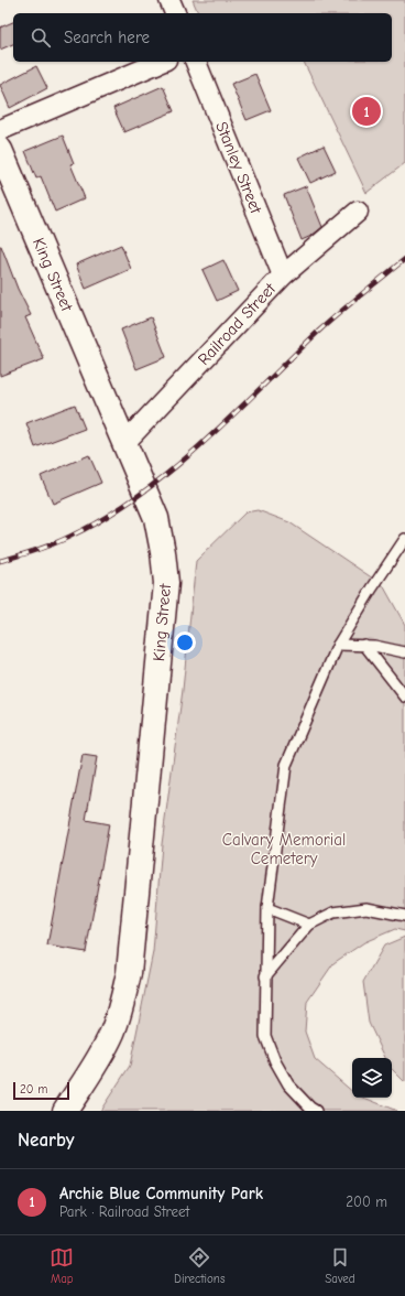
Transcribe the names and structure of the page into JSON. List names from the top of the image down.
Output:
{
  "streets": {
    "street": ["Stanley Street", "King Street", "Railroad Street"]
  },
  "crossings": [
    ["Stanley Street", "Railroad Street"],
    ["King Street", "Railroad Street"]
  ],
  "parks": ["Calvary Memorial Cemetery"],
  "scale_bar": "20 m",
  "page": {
    "search": "Search here",
    "pins": "1",
    "scale": "20 m",
    "heading": "Nearby",
    "list": [
      {
        "mark": "1",
        "name": "Archie Blue Community Park",
        "note": "Park · Railroad Street",
        "value": "200 m"
      }
    ],
    "nav": ["Map", "Directions", "Saved"]
  }
}
